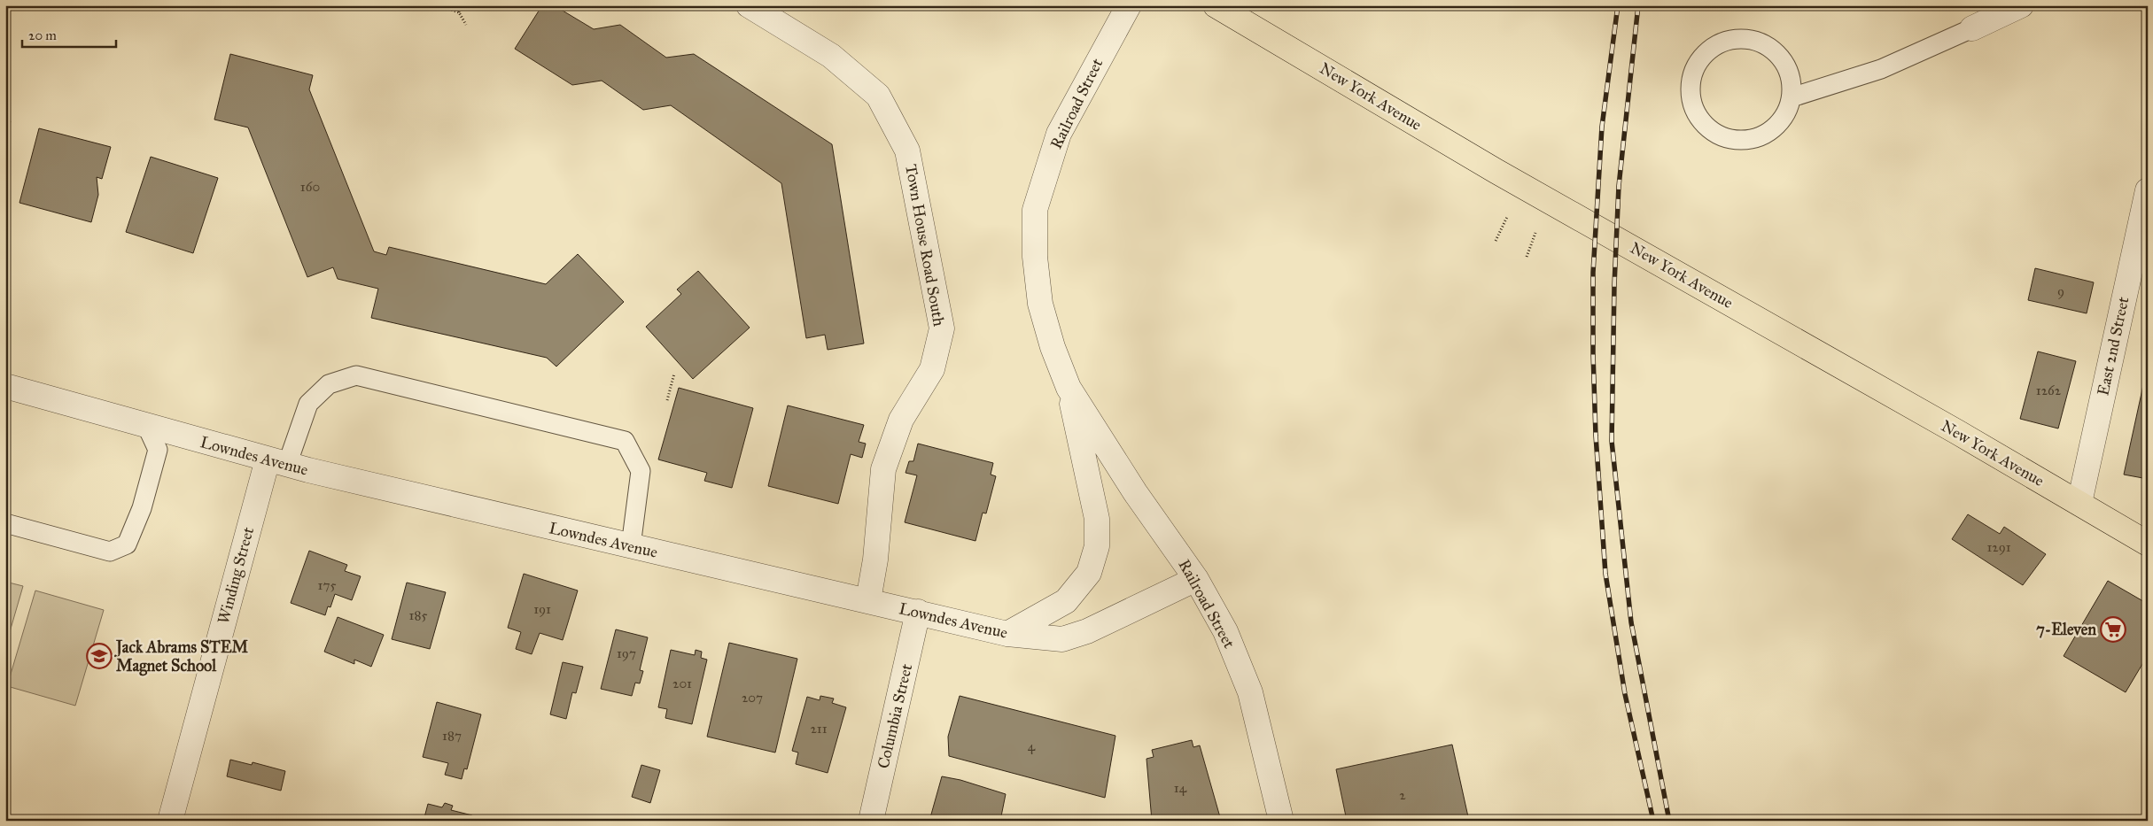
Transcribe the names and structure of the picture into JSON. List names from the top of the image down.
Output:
{
  "streets": {
    "main road": ["New York Avenue"],
    "street": [
      "Railroad Street",
      "Town House Road South",
      "East 2nd Street",
      "Lowndes Avenue",
      "Winding Street",
      "Columbia Street"
    ]
  },
  "crossings": [
    ["New York Avenue", "East 2nd Street"],
    ["Railroad Street", "Lowndes Avenue"],
    ["Town House Road South", "Lowndes Avenue"],
    ["Lowndes Avenue", "Winding Street"],
    ["Lowndes Avenue", "Columbia Street"]
  ],
  "places": {
    "supermarket": ["7-Eleven"],
    "school or university": ["Jack Abrams STEM Magnet School"]
  },
  "house_numbers": [
    "160",
    "9",
    "1262",
    "1291",
    "175",
    "191",
    "185",
    "197",
    "201",
    "207",
    "211",
    "187",
    "4",
    "14",
    "2"
  ],
  "scale_bar": "20 m"
}
